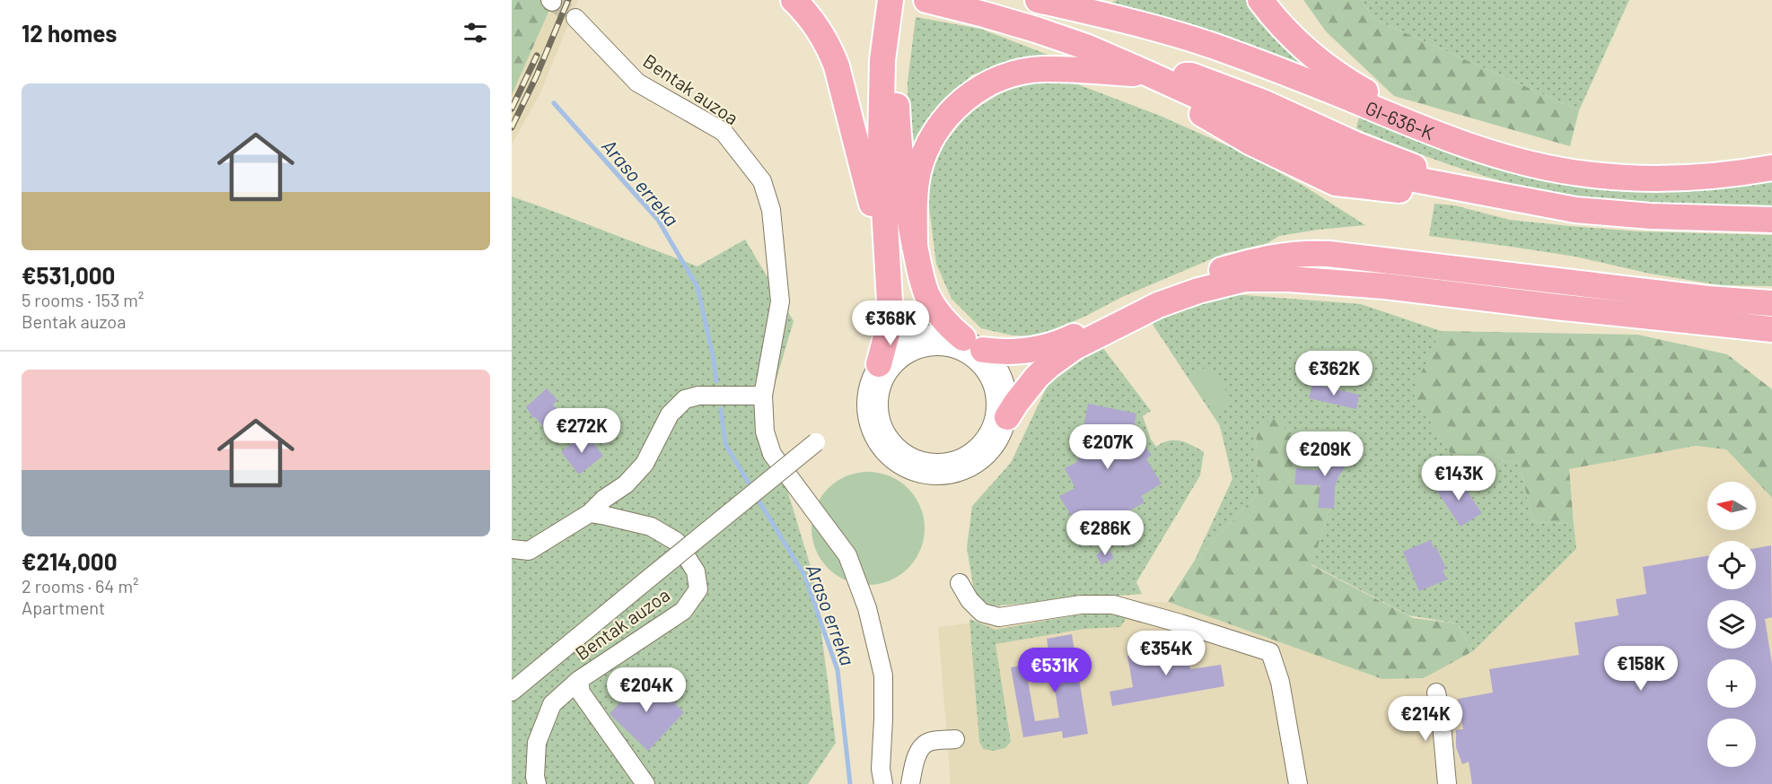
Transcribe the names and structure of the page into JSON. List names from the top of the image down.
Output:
{
  "streets": {
    "highway": ["GI-636-K"],
    "street": ["Bentak auzoa"]
  },
  "water": ["Araso erreka"],
  "north": "left",
  "page": {
    "heading": "12 homes",
    "list": [
      {
        "name": "€531,000",
        "note": "5 rooms · 153 m² · Bentak auzoa"
      },
      {
        "name": "€214,000",
        "note": "2 rooms · 64 m² · Apartment"
      }
    ],
    "price": [
      "€368K",
      "€362K",
      "€272K",
      "€207K",
      "€209K",
      "€143K",
      "€286K",
      "€354K",
      "€158K",
      "€531K",
      "€204K",
      "€214K"
    ],
    "map_buttons": ["+", "−"]
  }
}
